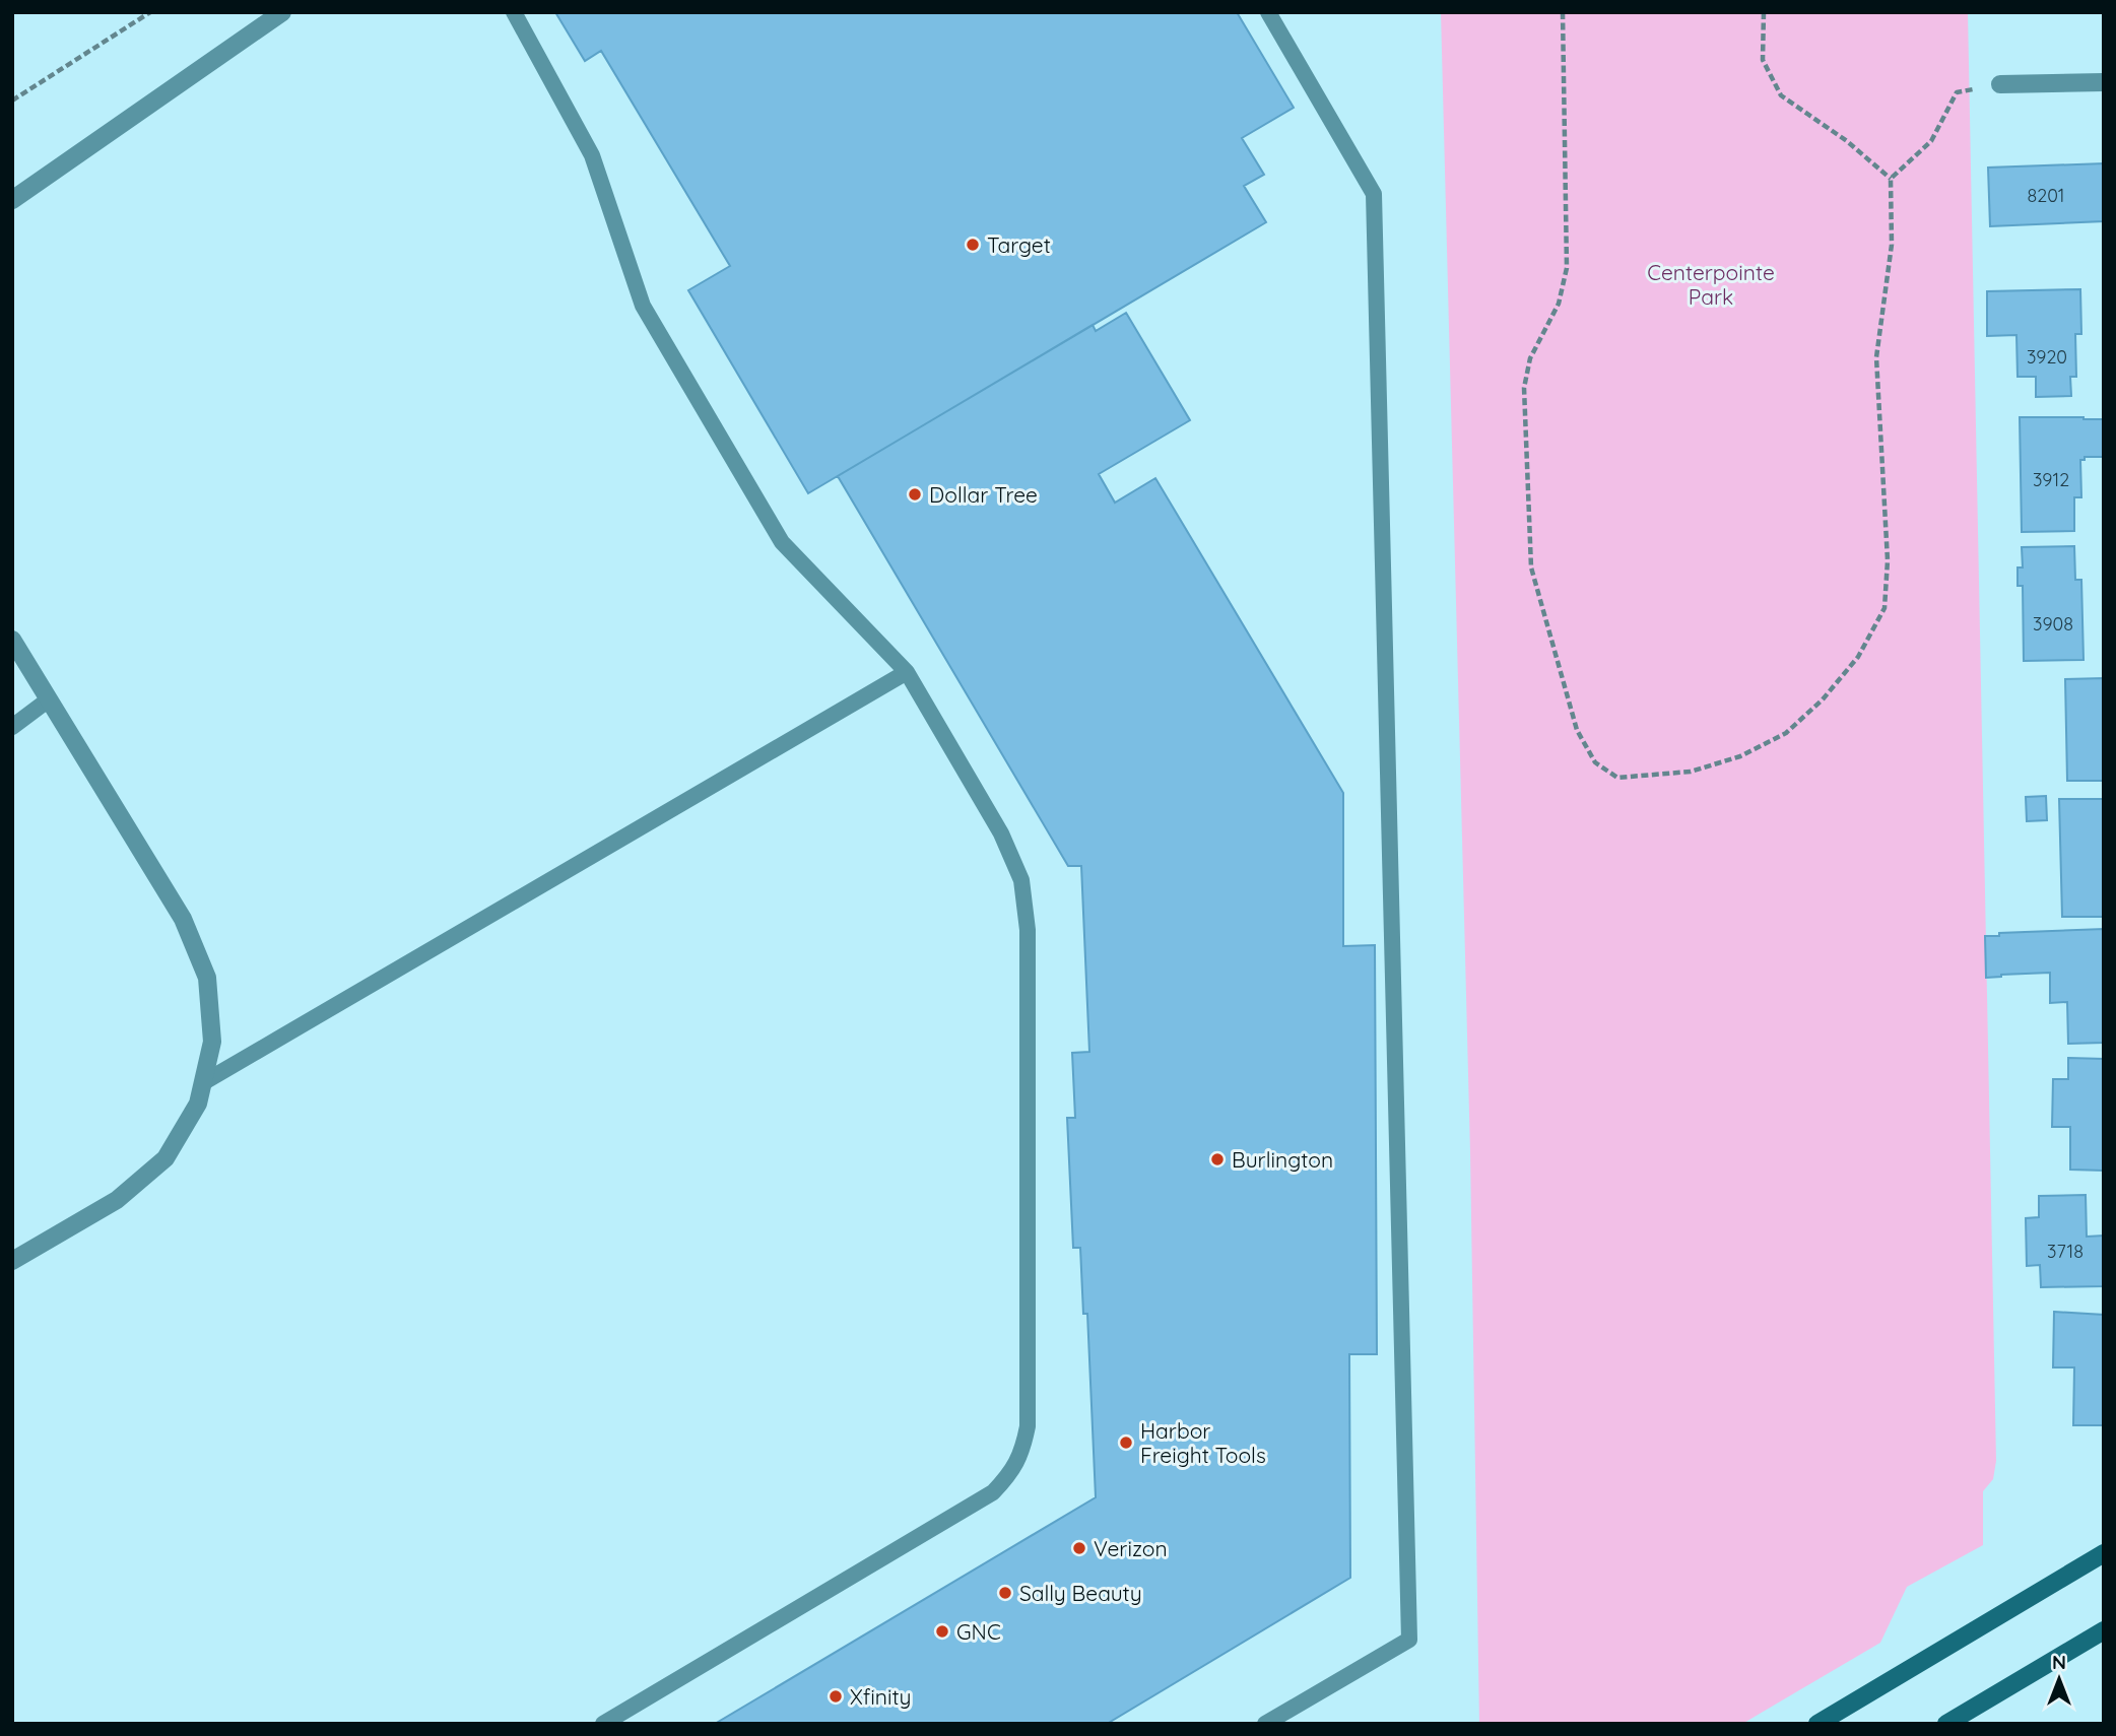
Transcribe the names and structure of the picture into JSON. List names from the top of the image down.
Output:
{
  "parks": ["Centerpointe Park"],
  "places": [
    "Target",
    "Dollar Tree",
    "Burlington",
    "Harbor Freight Tools",
    "Verizon",
    "Sally Beauty",
    "GNC",
    "Xfinity"
  ],
  "house_numbers": [
    "8201",
    "3920",
    "3912",
    "3908",
    "3718"
  ],
  "north": "top"
}
